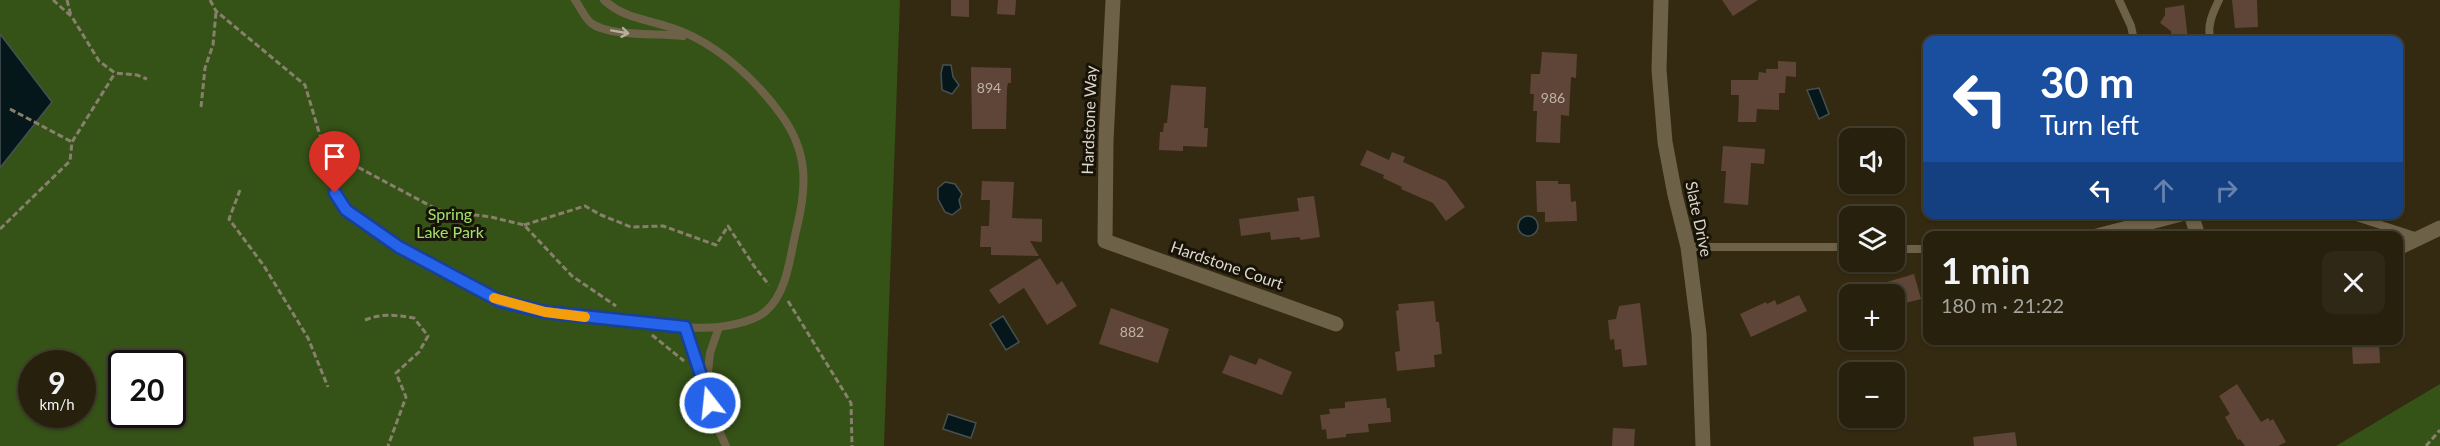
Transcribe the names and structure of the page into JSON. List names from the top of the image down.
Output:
{
  "streets": {
    "street": ["Hardstone Way", "Slate Drive", "Hardstone Court"]
  },
  "crossings": [
    ["Hardstone Way", "Hardstone Court"]
  ],
  "parks": ["Spring Lake Park"],
  "house_numbers": ["894", "986", "882"],
  "page": {
    "turn": ["30 m", "Turn left"],
    "map_buttons": ["+", "−"],
    "heading": ["1 min", "180 m · 21:22"],
    "speed": "9 km/h",
    "limit": "20"
  }
}
